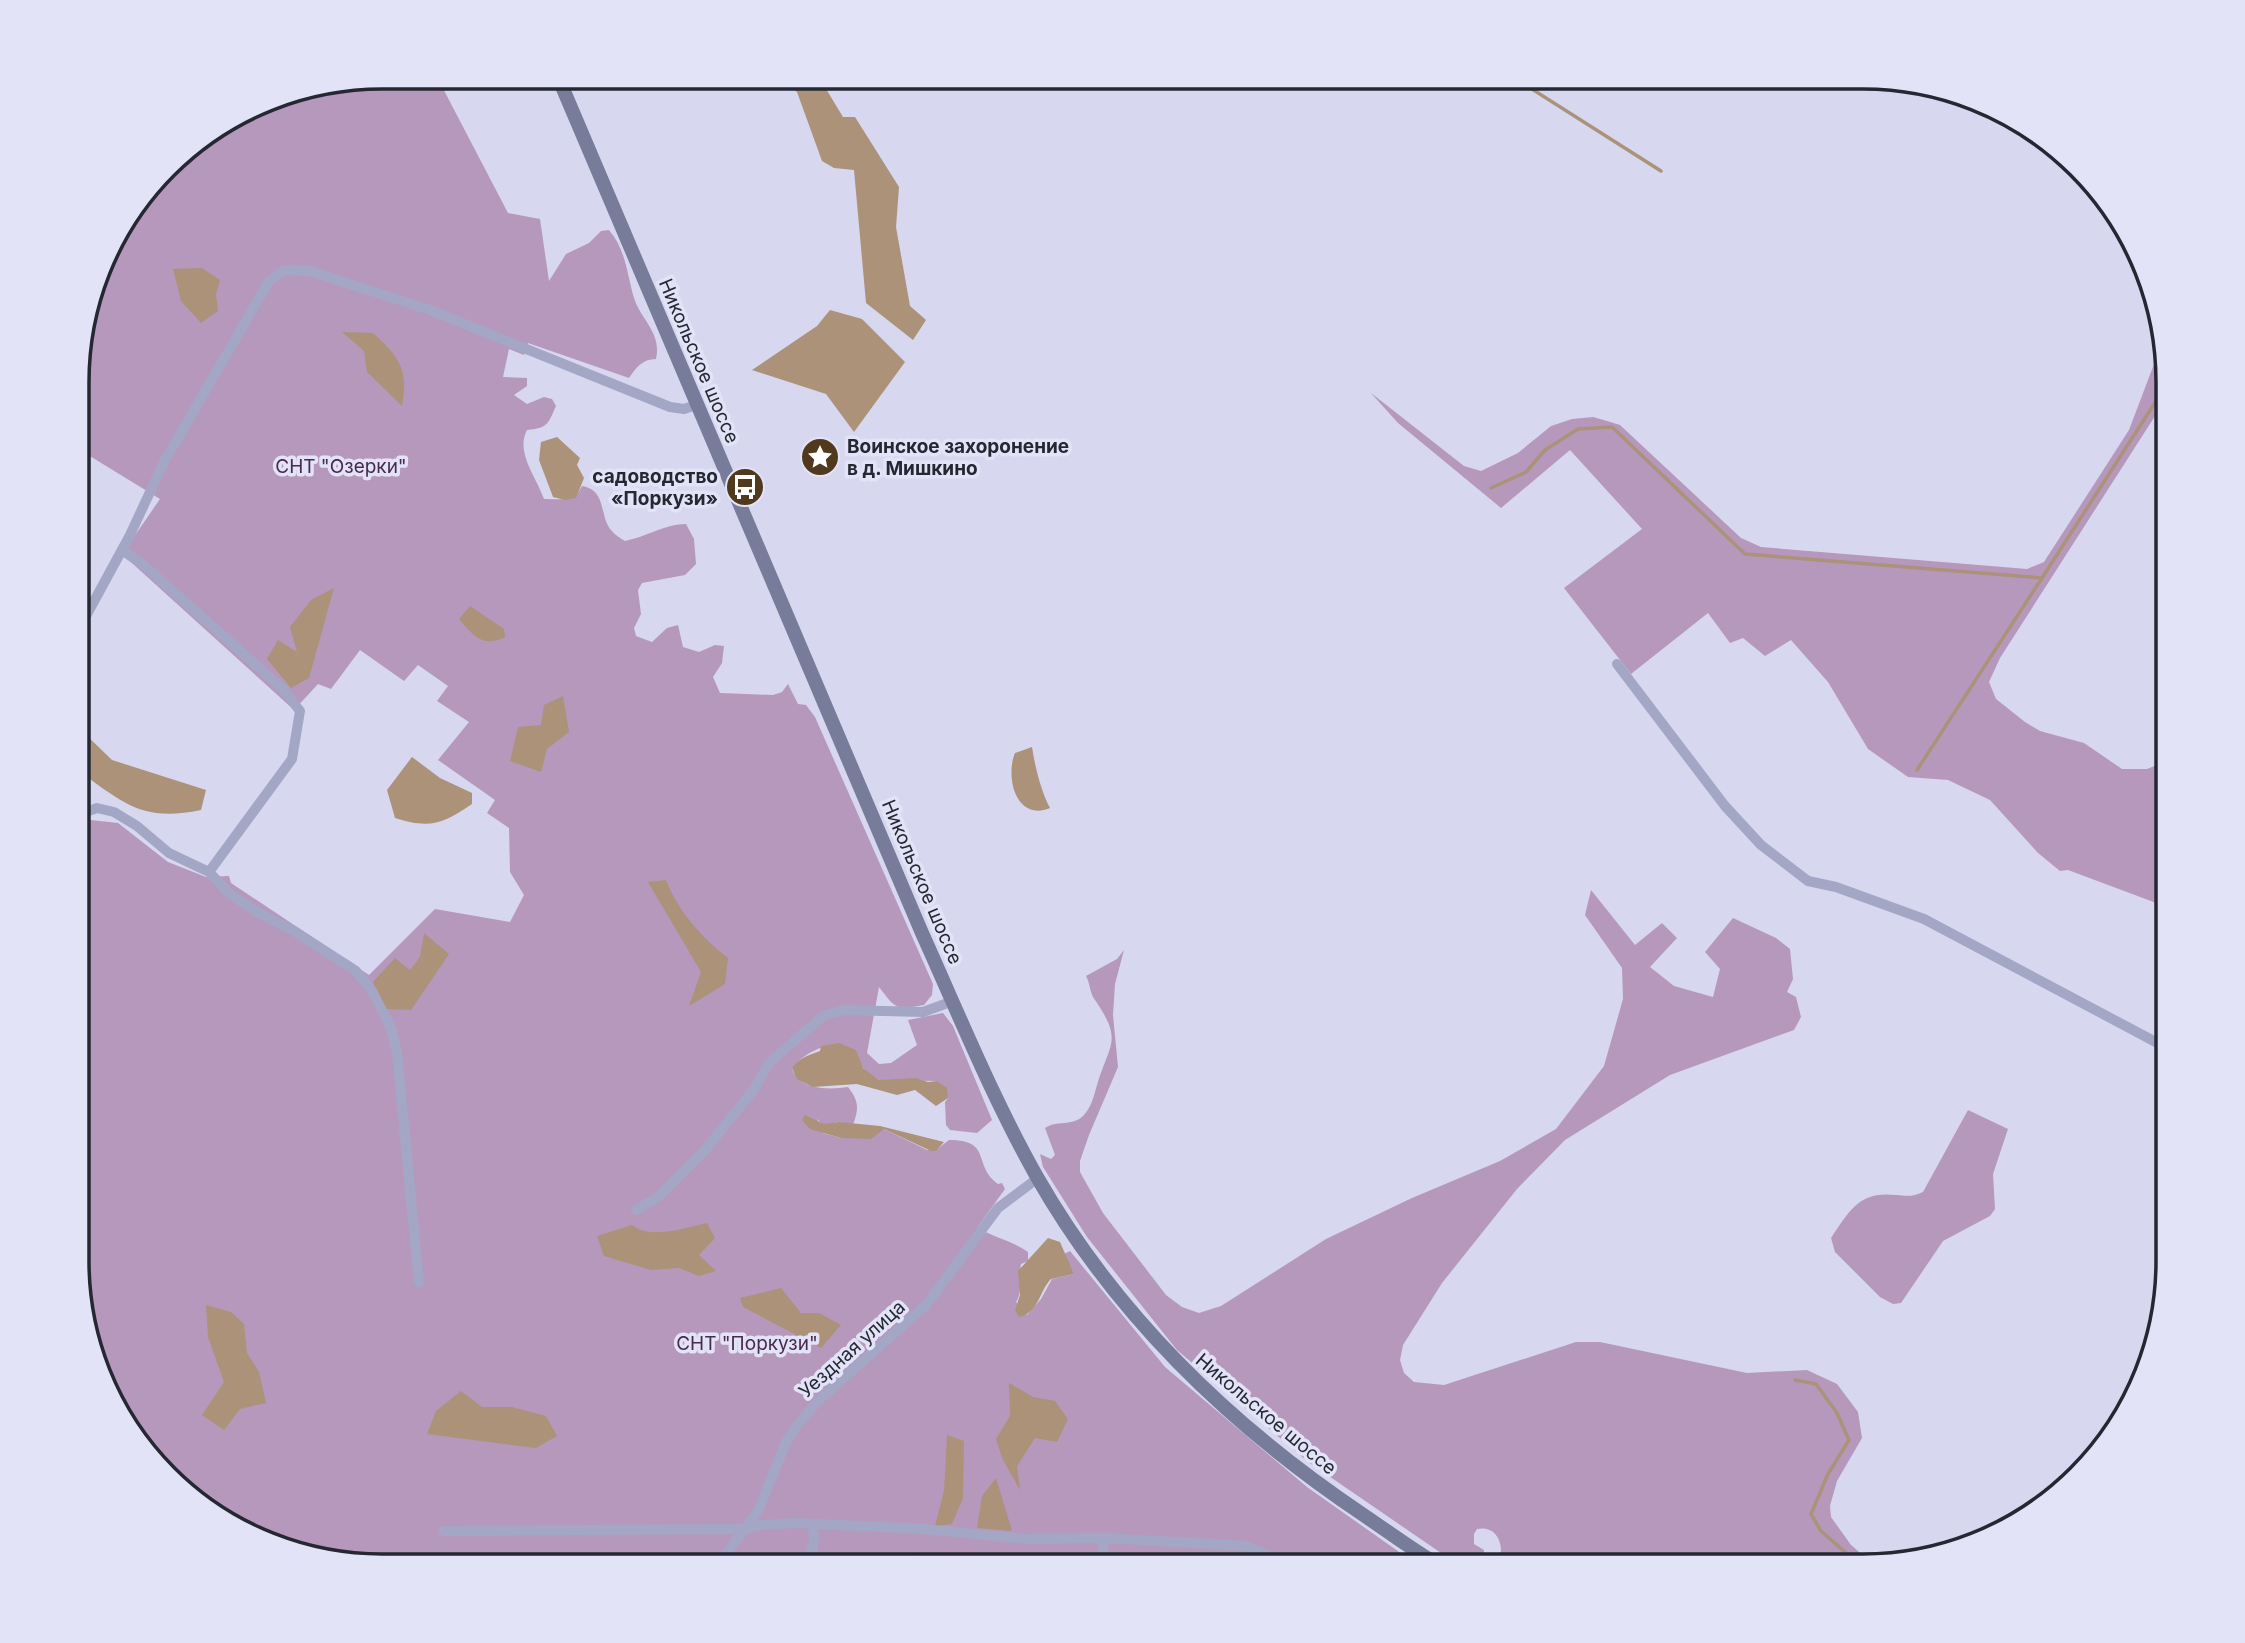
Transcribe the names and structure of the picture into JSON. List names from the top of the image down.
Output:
{
  "streets": {
    "main road": ["Никольское шоссе"],
    "street": ["Уездная улица"]
  },
  "crossings": [
    ["Никольское шоссе", "Уездная улица"]
  ],
  "parks": ["СНТ \"Озерки\"", "СНТ \"Поркузи\""],
  "places": {
    "place": ["Воинское захоронение в д. Мишкино"],
    "bus stop": ["садоводство «Поркузи»"]
  }
}
